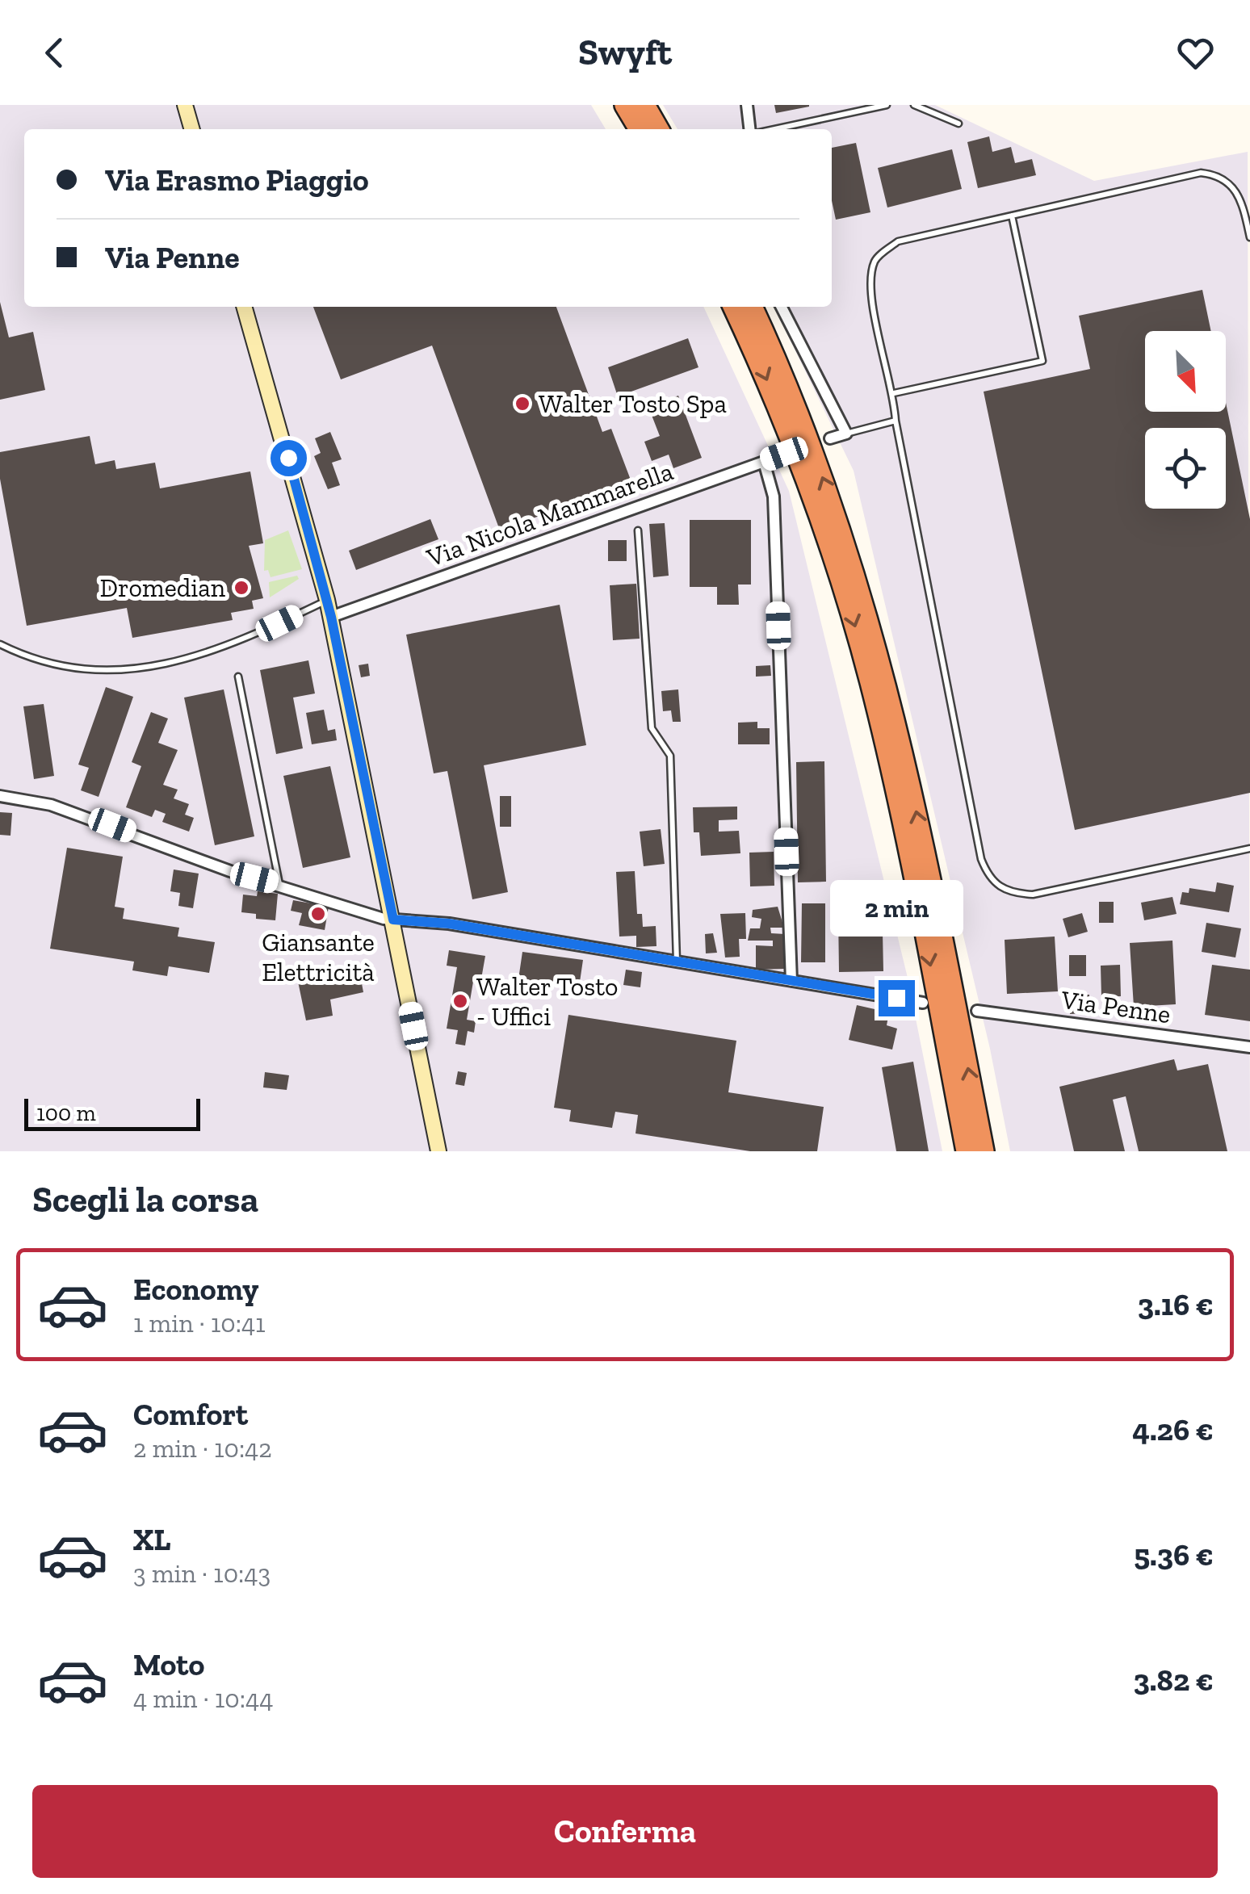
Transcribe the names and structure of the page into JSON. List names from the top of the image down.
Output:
{
  "streets": {
    "street": ["Via Nicola Mammarella", "Via Penne"]
  },
  "places": [
    "Walter Tosto Spa",
    "Dromedian",
    "Giansante Elettricità",
    "Walter Tosto - Uffici"
  ],
  "scale_bar": "100 m",
  "north": "bottom right",
  "page": {
    "header": "Swyft",
    "banner": ["Via Erasmo Piaggio", "Via Penne"],
    "bubble": "2 min",
    "scale": "100 m",
    "heading": "Scegli la corsa",
    "list": [
      {
        "name": "Economy",
        "note": "1 min · 10:41",
        "value": "3.16 €"
      },
      {
        "name": "Comfort",
        "note": "2 min · 10:42",
        "value": "4.26 €"
      },
      {
        "name": "XL",
        "note": "3 min · 10:43",
        "value": "5.36 €"
      },
      {
        "name": "Moto",
        "note": "4 min · 10:44",
        "value": "3.82 €"
      }
    ],
    "buttons": "Conferma"
  }
}
